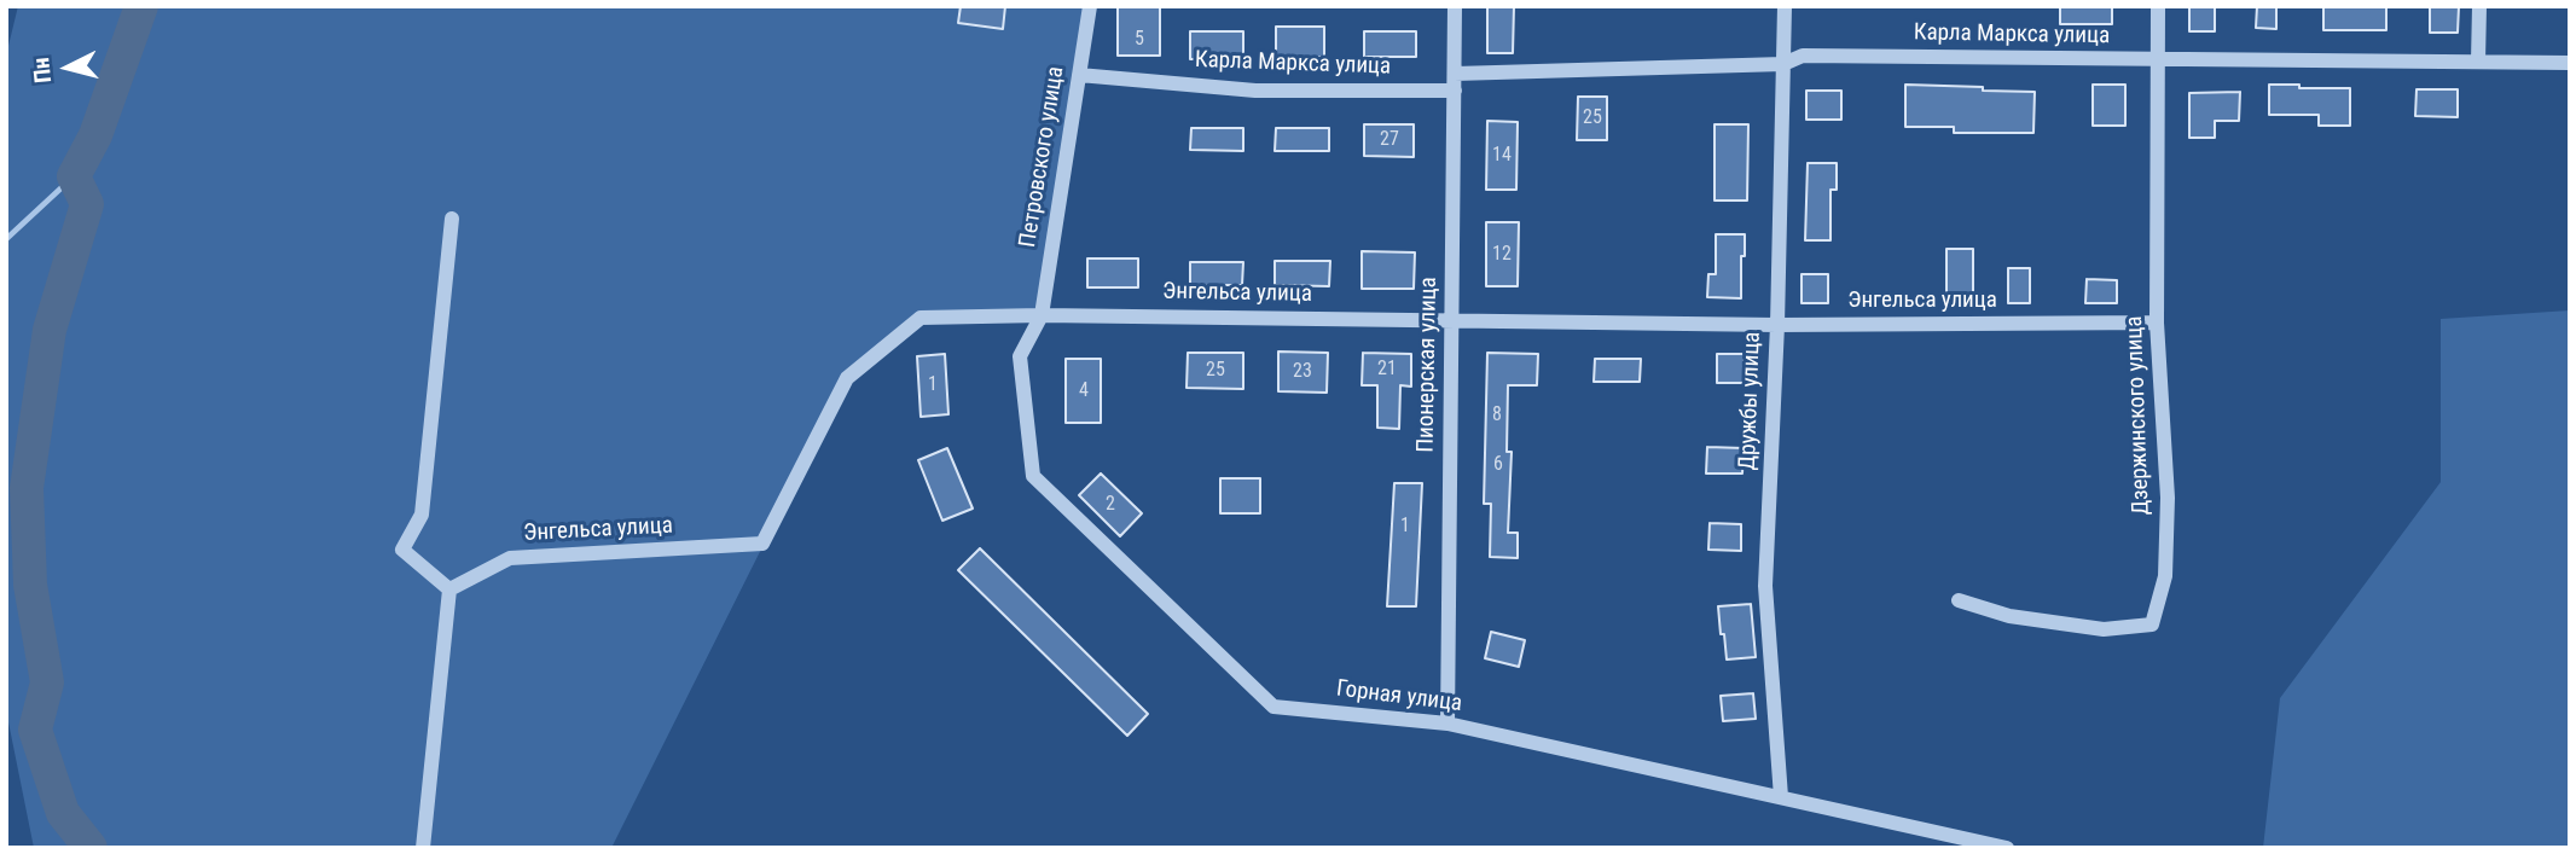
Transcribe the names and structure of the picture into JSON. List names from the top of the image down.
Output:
{
  "streets": {
    "street": [
      "Карла Маркса улица",
      "Петровского улица",
      "Энгельса улица",
      "Пионерская улица",
      "Дружбы улица",
      "Дзержинского улица",
      "Горная улица"
    ]
  },
  "crossings": [
    ["Карла Маркса улица", "Петровского улица"],
    ["Карла Маркса улица", "Пионерская улица"],
    ["Карла Маркса улица", "Дружбы улица"],
    ["Карла Маркса улица", "Дзержинского улица"],
    ["Петровского улица", "Энгельса улица"],
    ["Петровского улица", "Горная улица"],
    ["Энгельса улица", "Пионерская улица"],
    ["Энгельса улица", "Дружбы улица"],
    ["Энгельса улица", "Дзержинского улица"],
    ["Энгельса улица", "Горная улица"],
    ["Пионерская улица", "Горная улица"],
    ["Дружбы улица", "Горная улица"]
  ],
  "house_numbers": [
    "5",
    "25",
    "27",
    "14",
    "12",
    "21",
    "25",
    "23",
    "1",
    "4",
    "8",
    "6",
    "2",
    "1"
  ],
  "north": "left"
}
